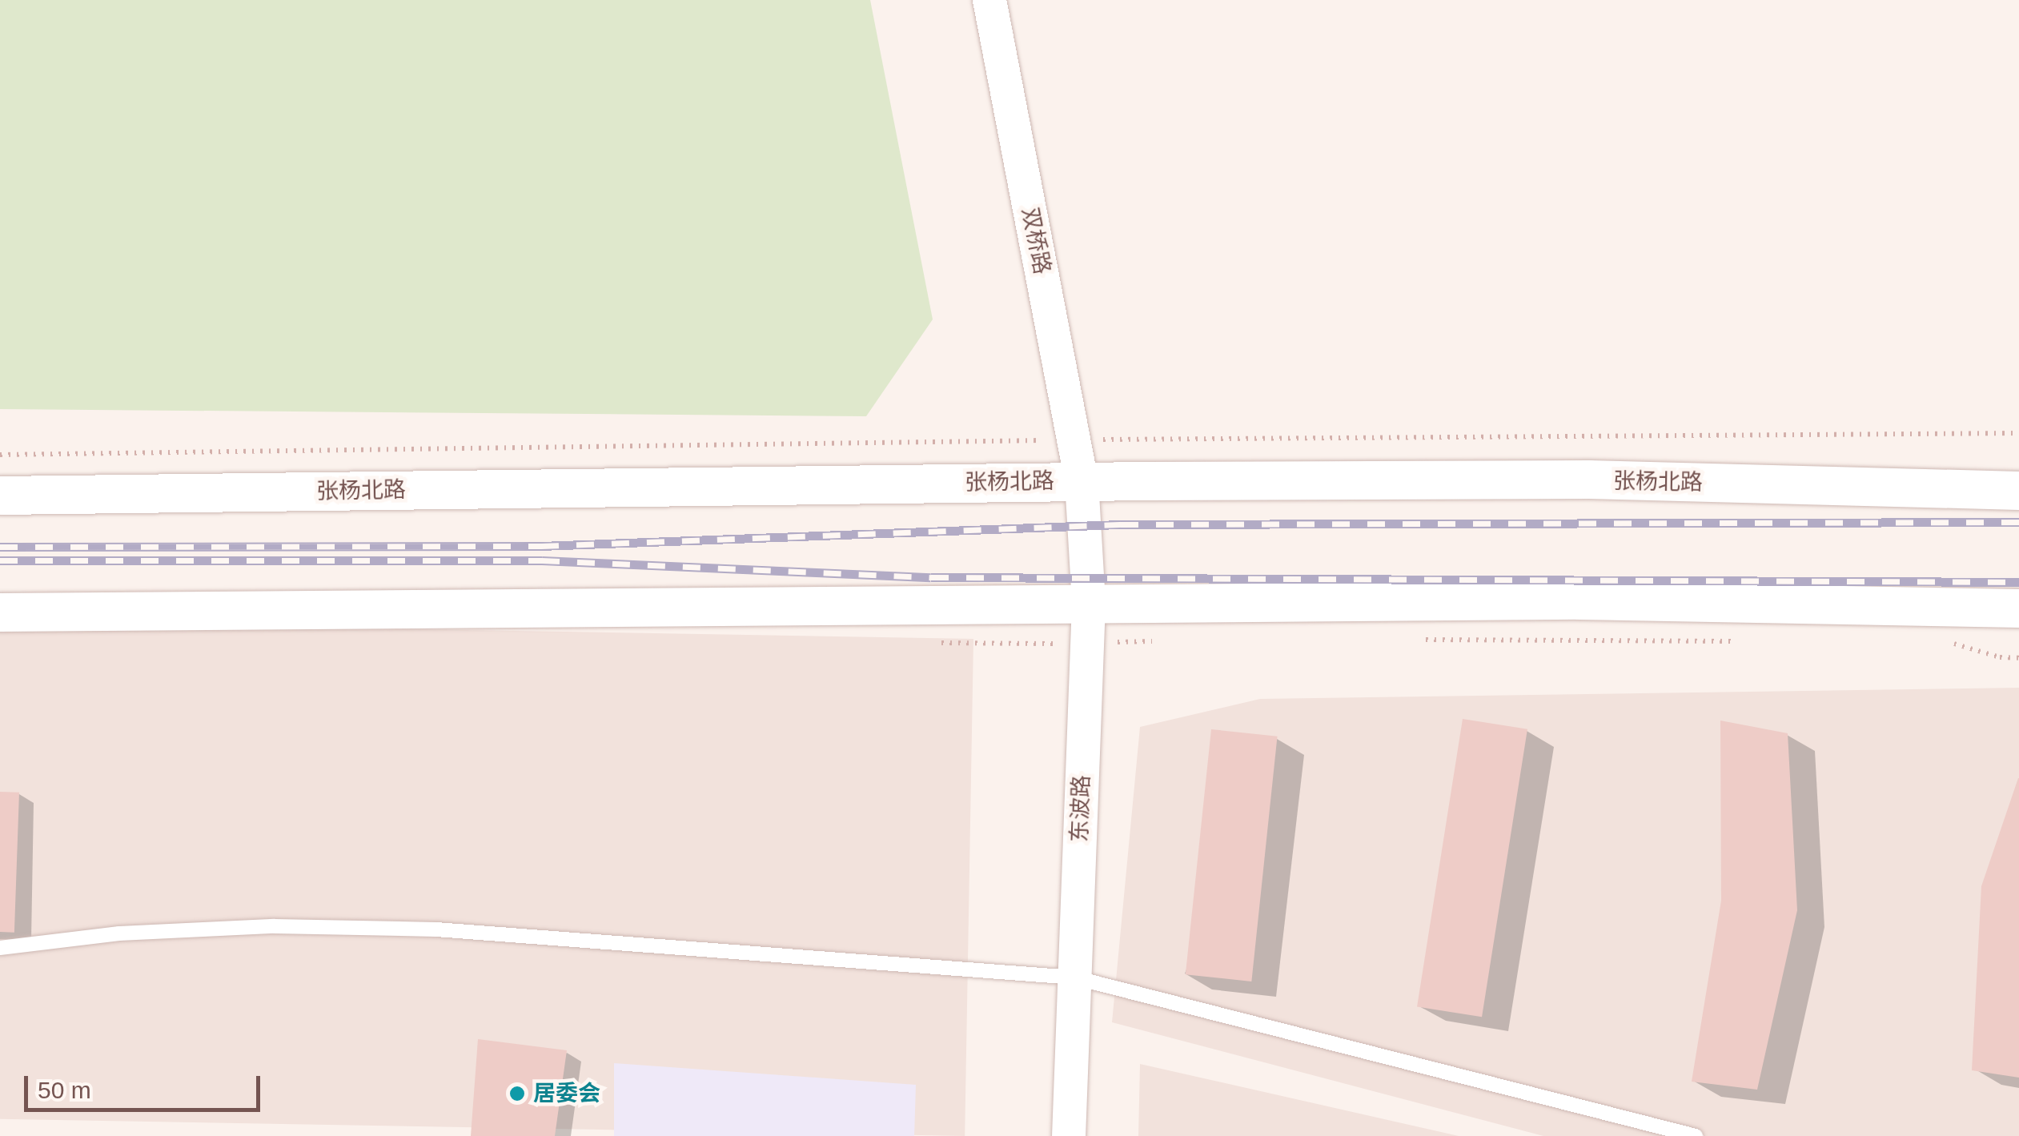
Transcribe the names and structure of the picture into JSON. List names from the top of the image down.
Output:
{
  "streets": {
    "main road": ["张杨北路"],
    "street": ["双桥路", "东波路"]
  },
  "crossings": [
    ["双桥路", "张杨北路"],
    ["双桥路", "东波路"],
    ["张杨北路", "东波路"]
  ],
  "places": ["居委会"],
  "scale_bar": "50 m"
}
